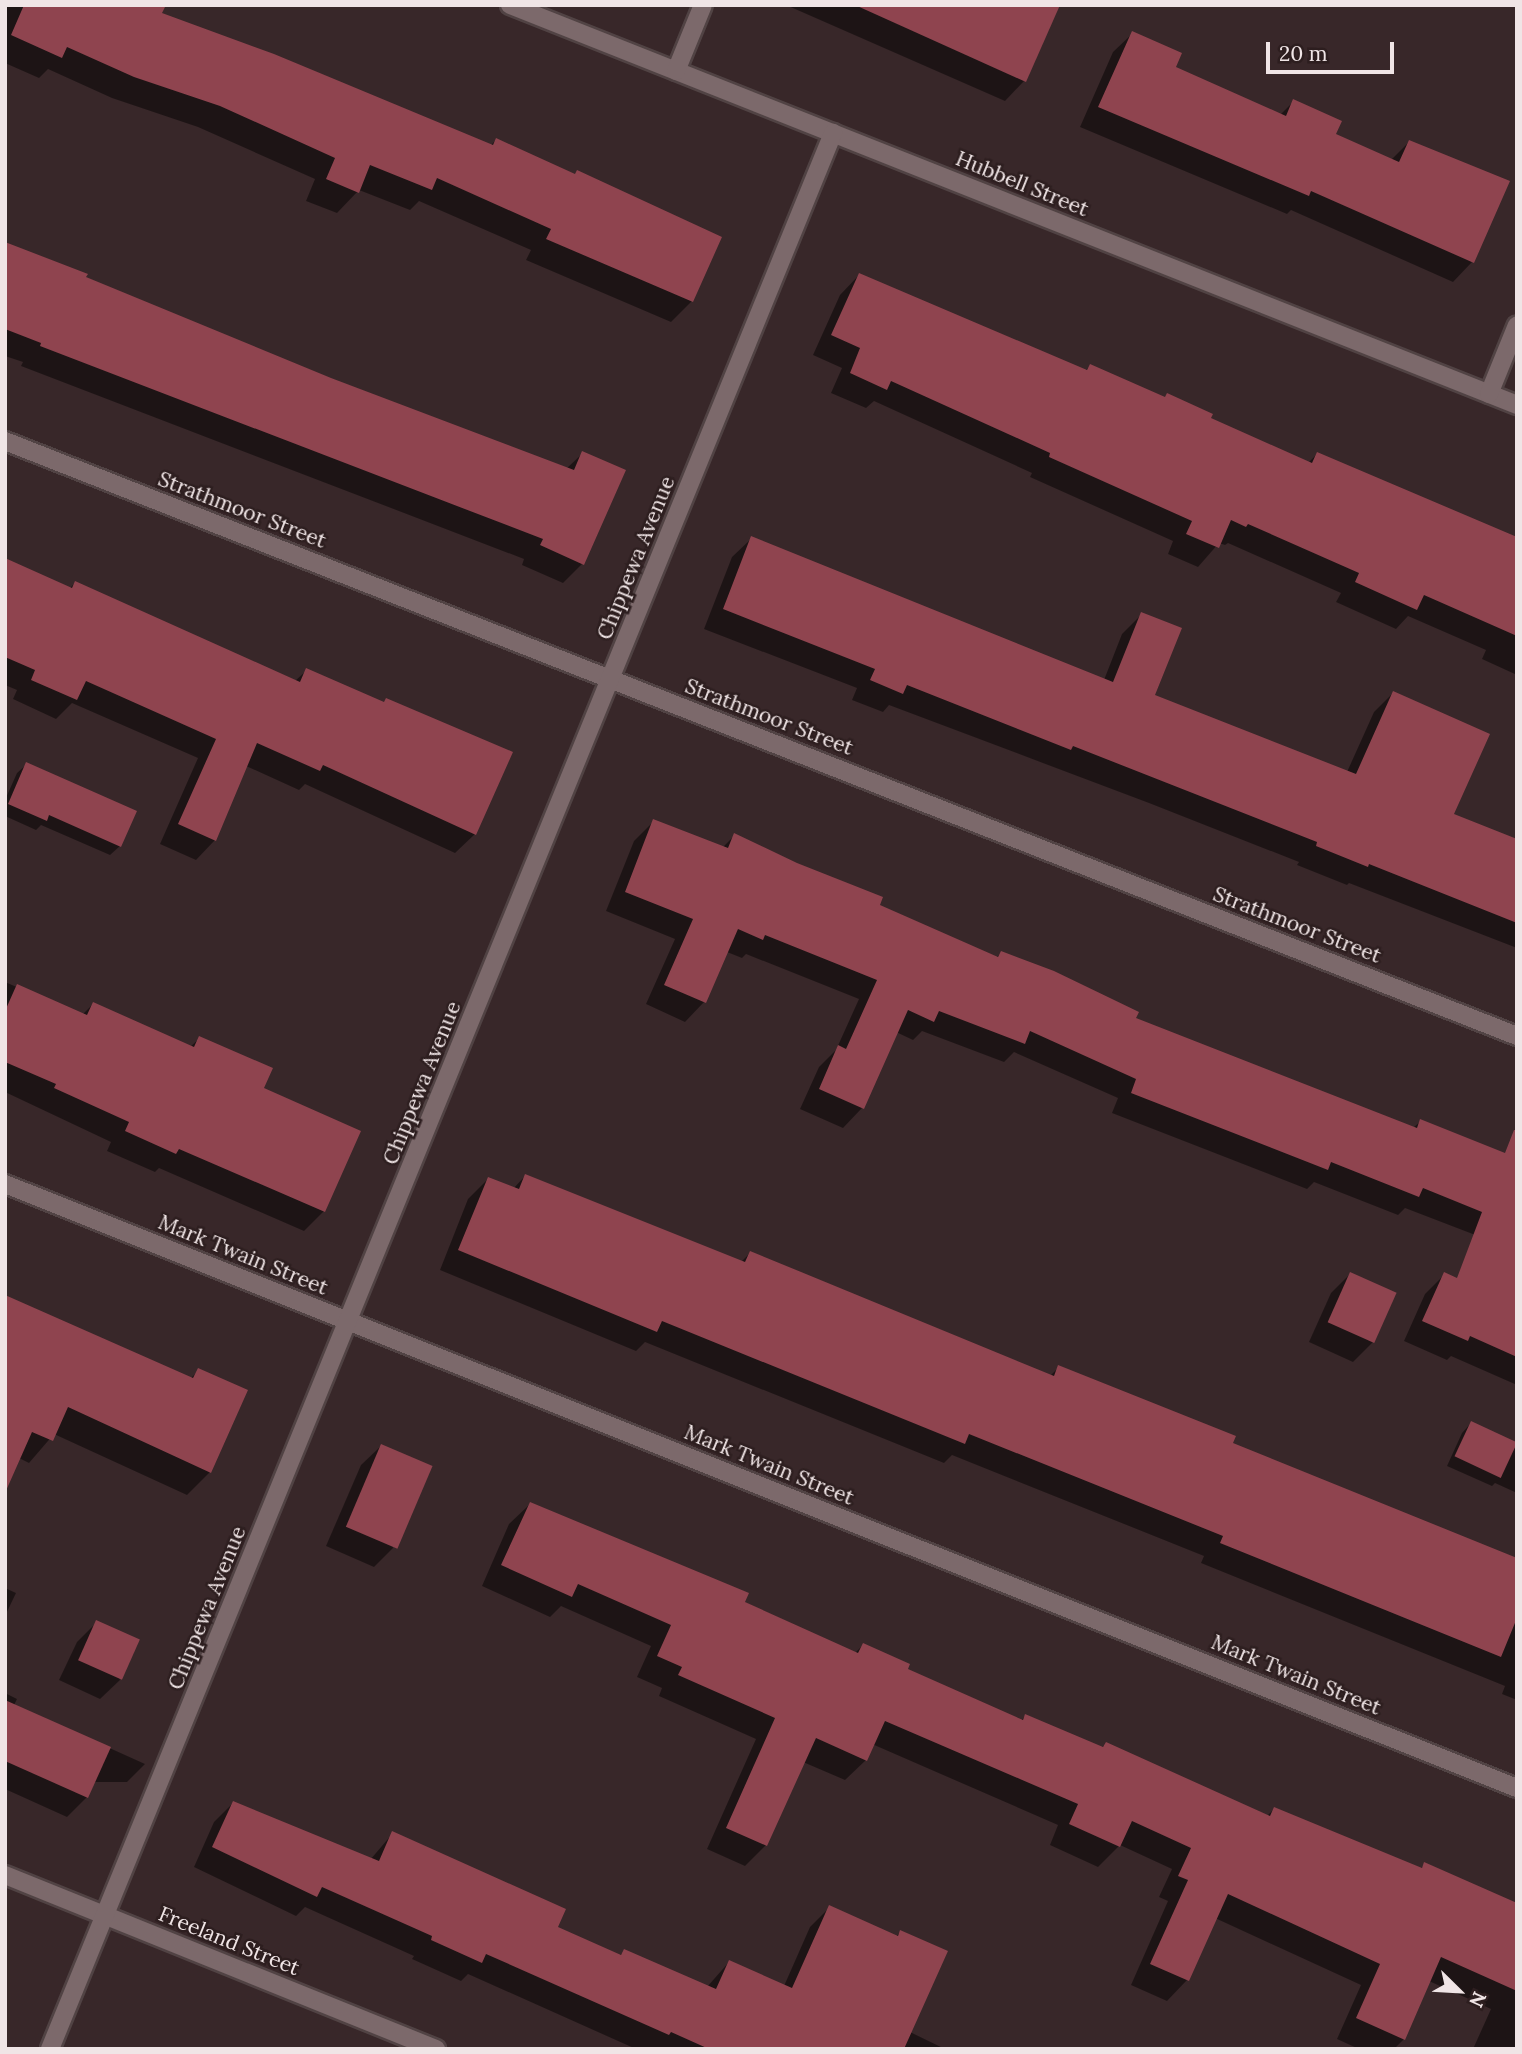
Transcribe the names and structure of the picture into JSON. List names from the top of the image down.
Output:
{
  "streets": {
    "street": [
      "Hubbell Street",
      "Strathmoor Street",
      "Chippewa Avenue",
      "Mark Twain Street",
      "Freeland Street"
    ]
  },
  "crossings": [
    ["Hubbell Street", "Chippewa Avenue"],
    ["Strathmoor Street", "Chippewa Avenue"],
    ["Chippewa Avenue", "Mark Twain Street"],
    ["Chippewa Avenue", "Freeland Street"]
  ],
  "scale_bar": "20 m",
  "north": "bottom right"
}
